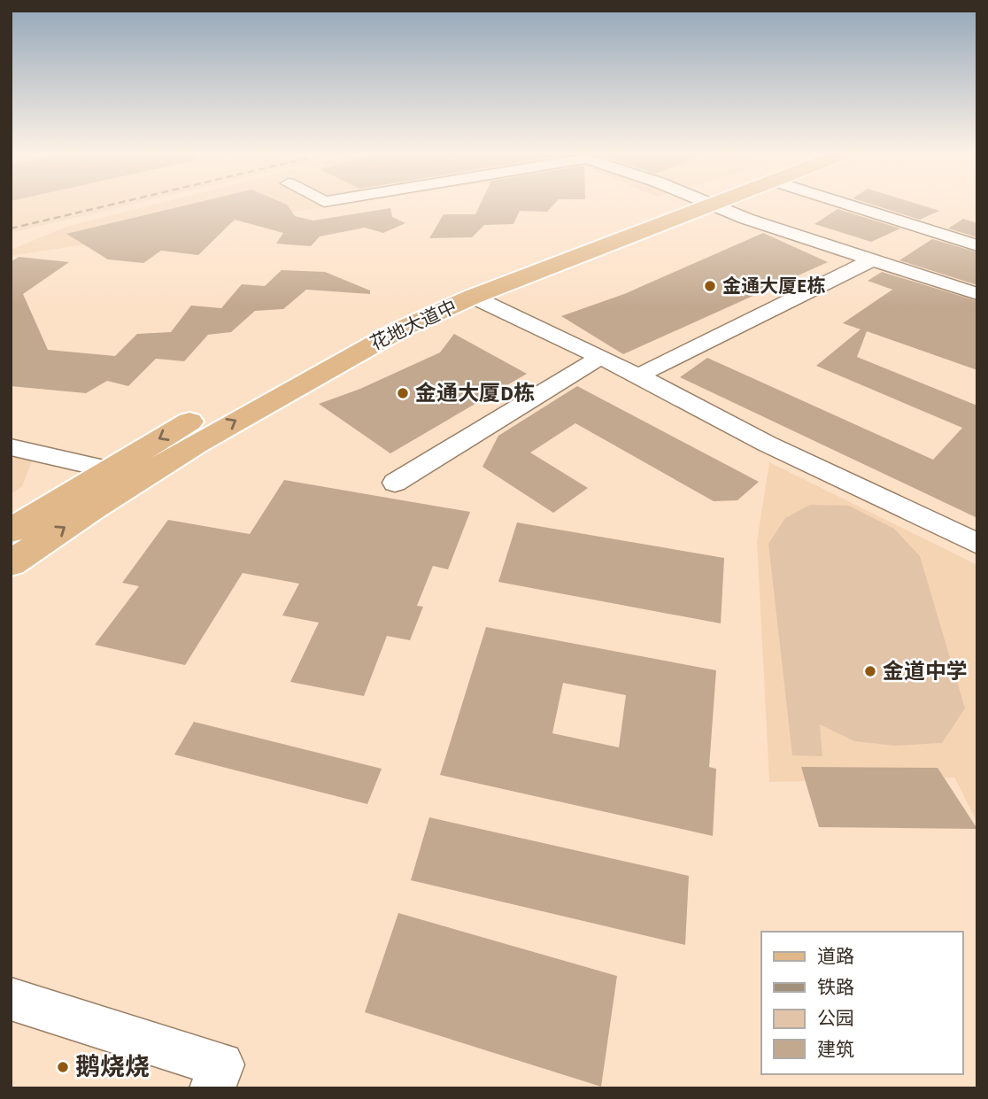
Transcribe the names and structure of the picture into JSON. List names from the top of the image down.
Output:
{
  "streets": {
    "main road": ["花地大道中"]
  },
  "places": [
    "金通大厦E栋",
    "金通大厦D栋",
    "金道中学",
    "鹅烧烧"
  ],
  "legend": [
    "道路",
    "铁路",
    "公园",
    "建筑"
  ]
}
